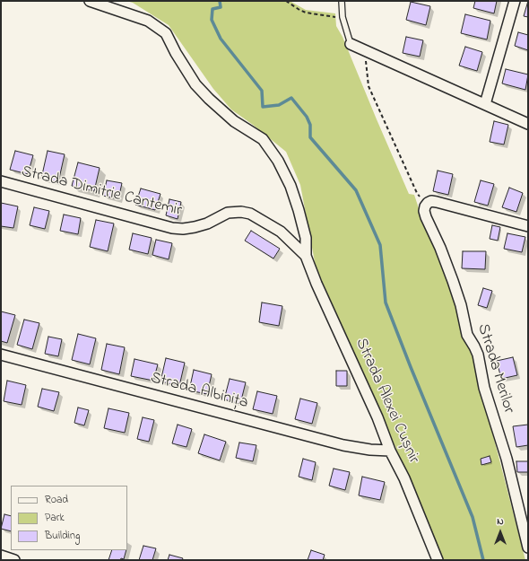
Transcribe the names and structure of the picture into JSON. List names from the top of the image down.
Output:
{
  "streets": {
    "street": [
      "Strada Dimitrie Cantemir",
      "Strada Merilor",
      "Strada Albinița",
      "Strada Alexei Cușnir"
    ]
  },
  "crossings": [
    ["Strada Dimitrie Cantemir", "Strada Alexei Cușnir"],
    ["Strada Albinița", "Strada Alexei Cușnir"]
  ],
  "legend": ["Road", "Park", "Building"],
  "north": "top"
}
